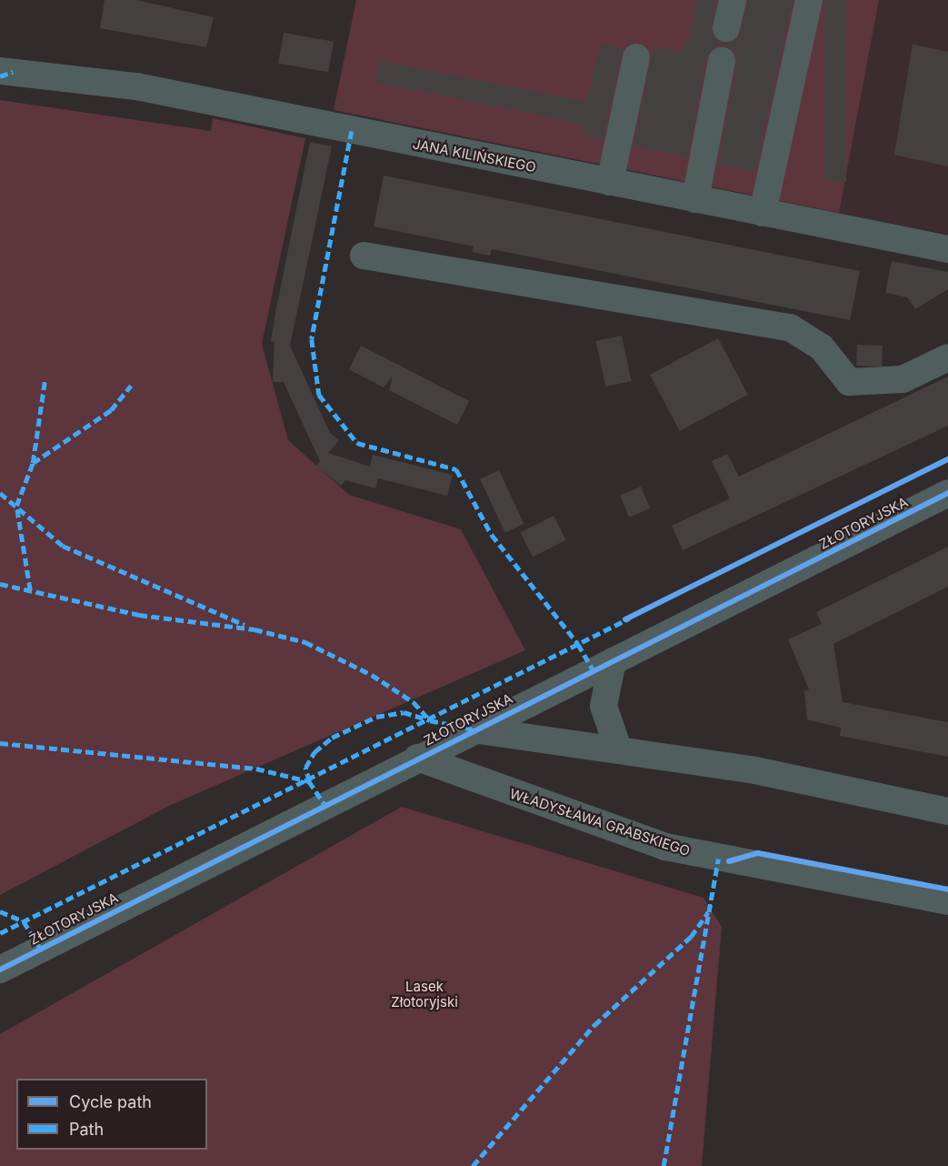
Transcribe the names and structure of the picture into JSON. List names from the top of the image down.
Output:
{
  "streets": {
    "street": ["JANA KILIŃSKIEGO", "ZŁOTORYJSKA", "WŁADYSŁAWA GRABSKIEGO"]
  },
  "crossings": [
    ["ZŁOTORYJSKA", "WŁADYSŁAWA GRABSKIEGO"]
  ],
  "parks": ["Lasek Złotoryjski"],
  "legend": ["Cycle path", "Path"]
}
